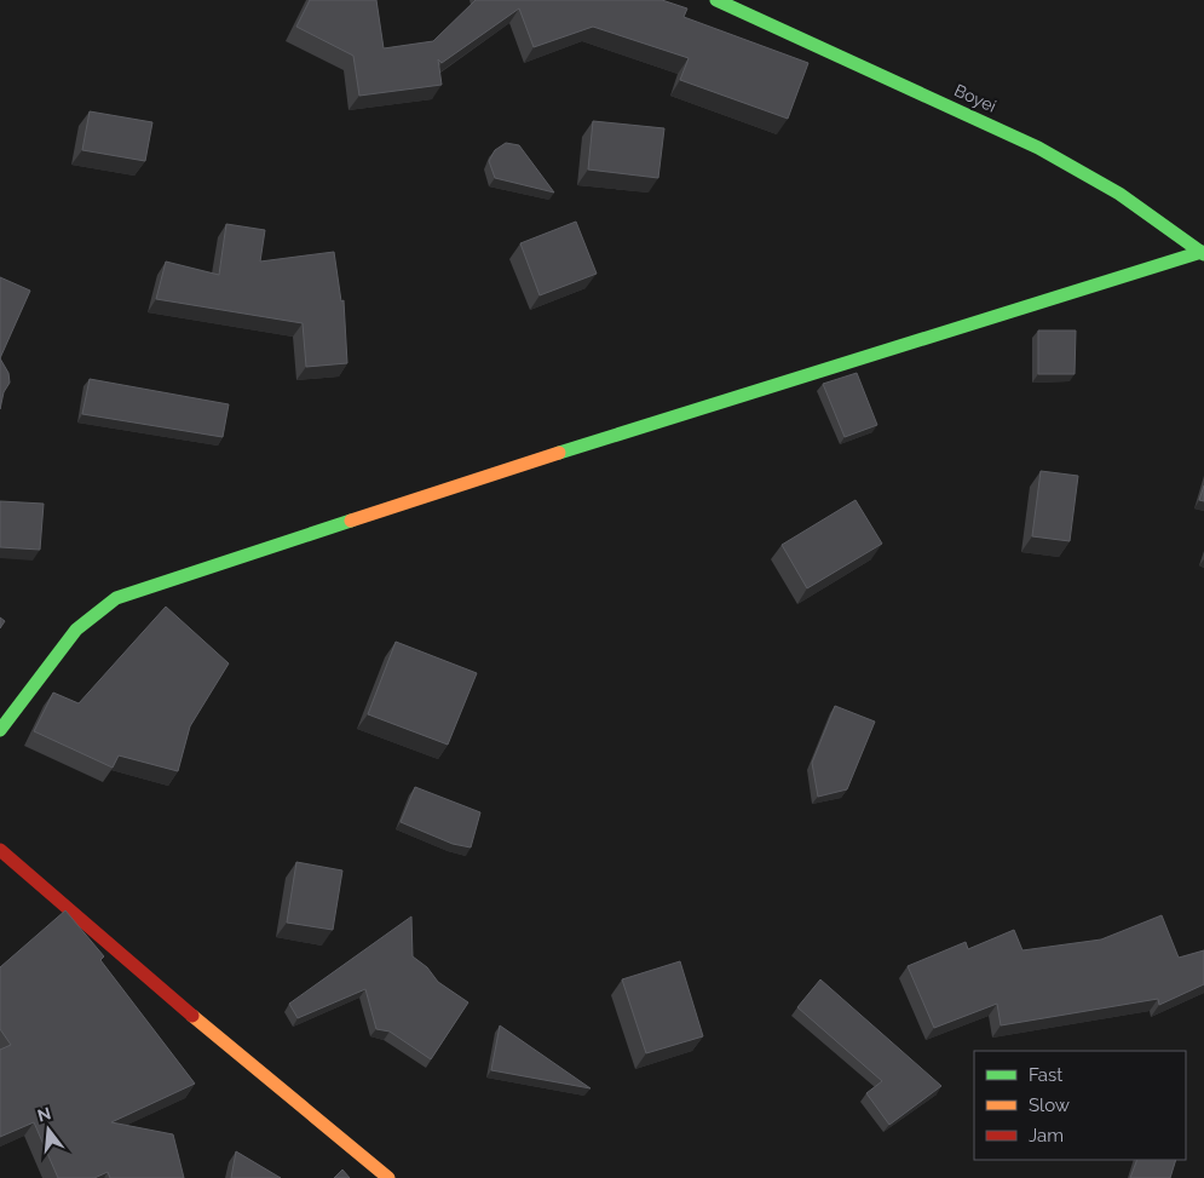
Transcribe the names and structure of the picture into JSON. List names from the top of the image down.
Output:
{
  "streets": {
    "street": ["Boyei"]
  },
  "legend": ["Fast", "Slow", "Jam"],
  "north": "top"
}
